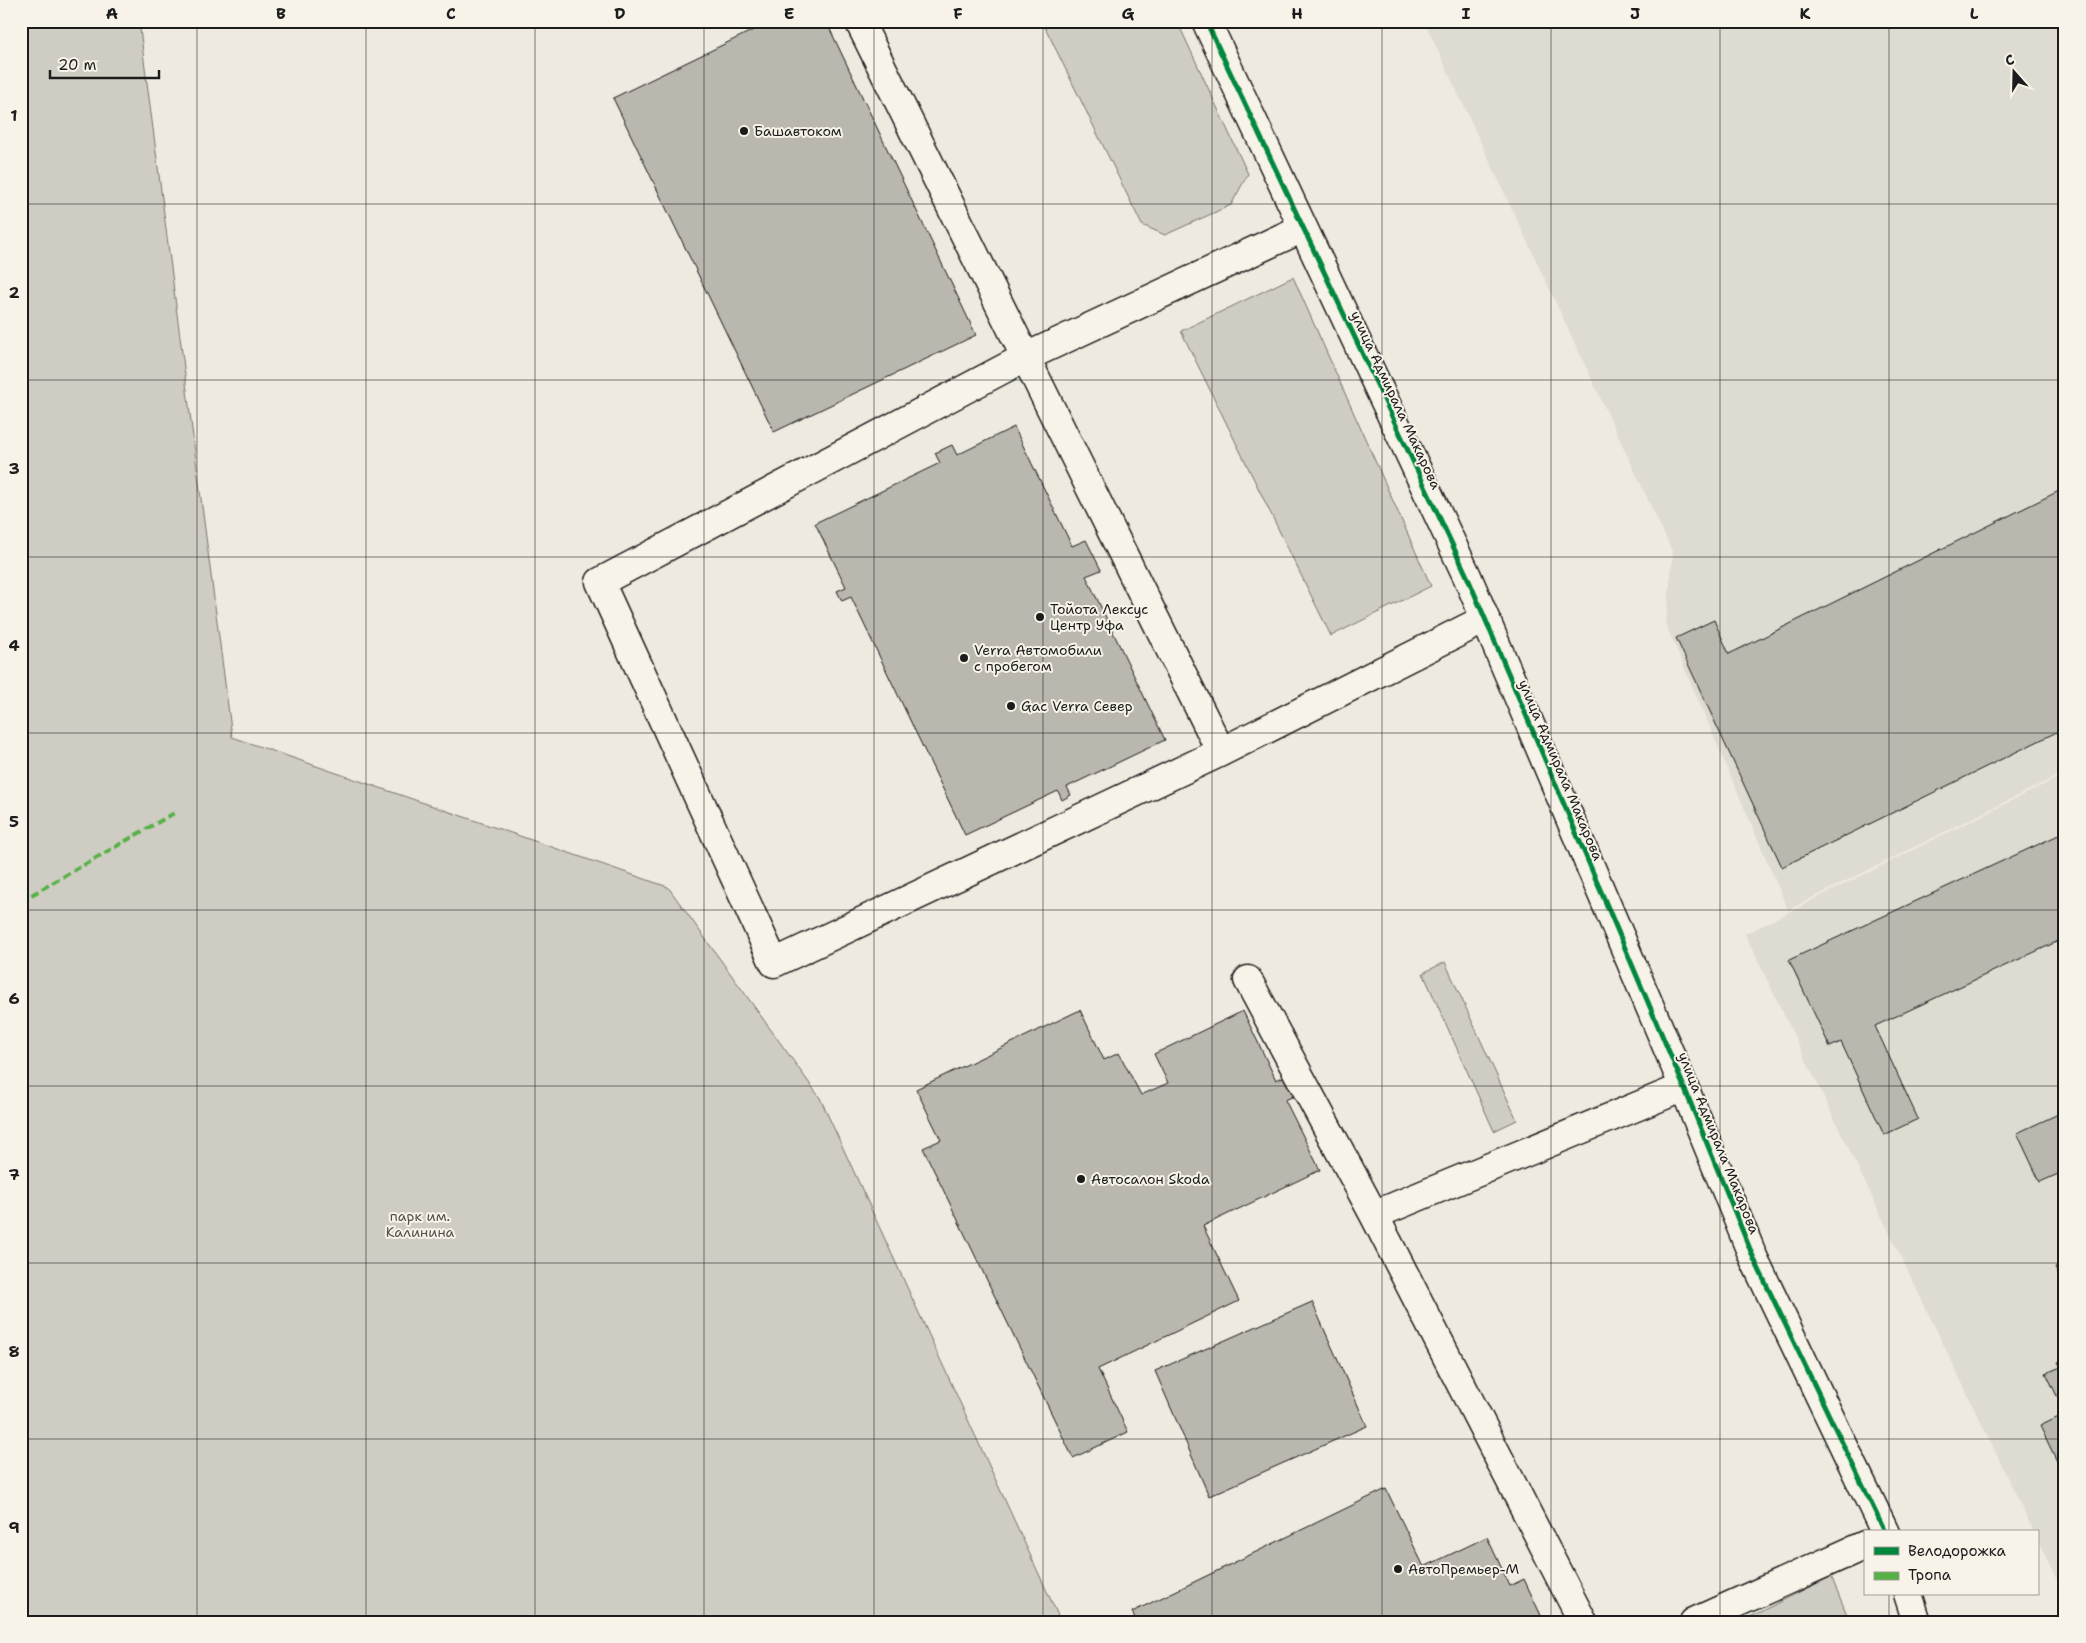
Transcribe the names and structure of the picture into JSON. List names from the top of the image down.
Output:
{
  "streets": {
    "street": ["улица Адмирала Макарова"]
  },
  "parks": ["парк им. Калинина"],
  "places": [
    "Башавтоком",
    "Тойота Лексус Центр Уфа",
    "Verra Автомобили с пробегом",
    "Gac Verra Север",
    "Автосалон Skoda",
    "АвтоПремьер-М"
  ],
  "legend": ["Велодорожка", "Тропа"],
  "scale_bar": "20 m",
  "north": "top",
  "grid": {
    "columns": [
      "A",
      "B",
      "C",
      "D",
      "E",
      "F",
      "G",
      "H",
      "I",
      "J",
      "K",
      "L"
    ],
    "rows": [
      "1",
      "2",
      "3",
      "4",
      "5",
      "6",
      "7",
      "8",
      "9"
    ]
  }
}
